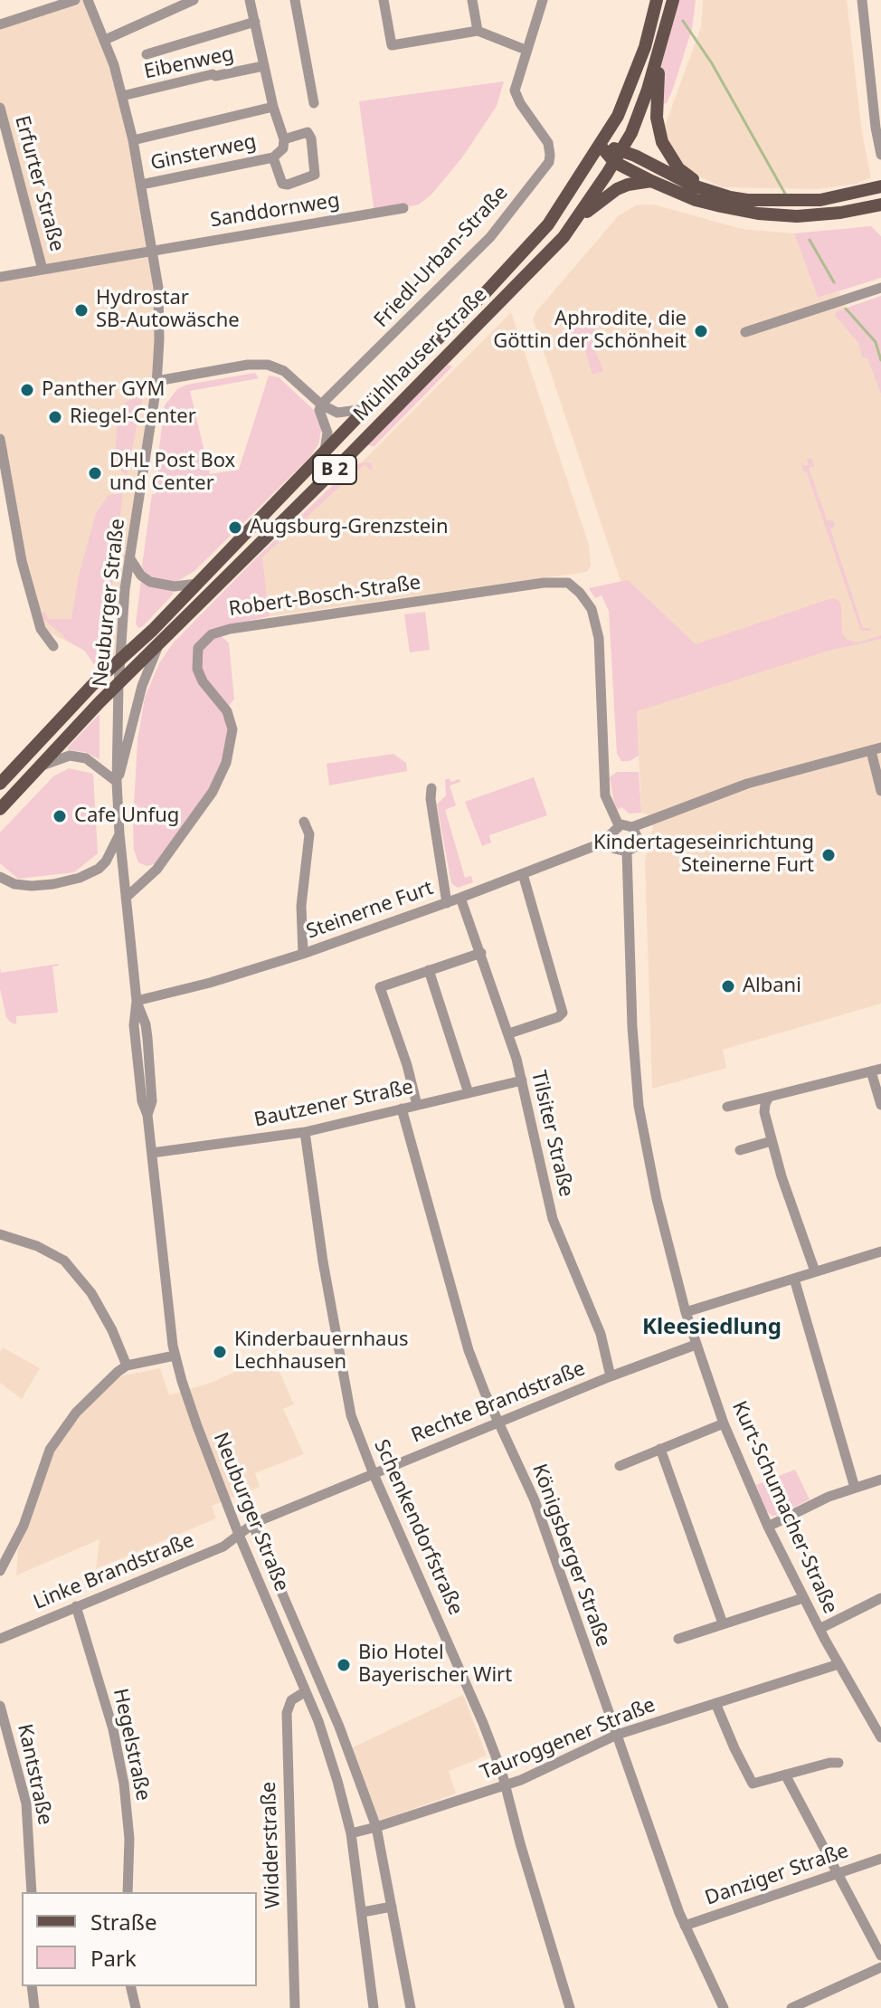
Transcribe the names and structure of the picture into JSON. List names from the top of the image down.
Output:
{
  "streets": {
    "main road": ["Mühlhauser Straße", "B 2"],
    "street": [
      "Eibenweg",
      "Ginsterweg",
      "Erfurter Straße",
      "Sanddornweg",
      "Friedl-Urban-Straße",
      "Robert-Bosch-Straße",
      "Neuburger Straße",
      "Steinerne Furt",
      "Bautzener Straße",
      "Tilsiter Straße",
      "Rechte Brandstraße",
      "Kurt-Schumacher-Straße",
      "Schenkendorfstraße",
      "Königsberger Straße",
      "Linke Brandstraße",
      "Tauroggener Straße",
      "Hegelstraße",
      "Kantstraße",
      "Widderstraße",
      "Danziger Straße"
    ]
  },
  "crossings": [
    ["Eibenweg", "Ginsterweg"],
    ["Eibenweg", "Neuburger Straße"],
    ["Ginsterweg", "Neuburger Straße"],
    ["Erfurter Straße", "Sanddornweg"],
    ["Sanddornweg", "Neuburger Straße"],
    ["Mühlhauser Straße", "B 2"],
    ["Mühlhauser Straße", "Neuburger Straße"],
    ["B 2", "Neuburger Straße"],
    ["Robert-Bosch-Straße", "Neuburger Straße"],
    ["Robert-Bosch-Straße", "Steinerne Furt"],
    ["Robert-Bosch-Straße", "Kurt-Schumacher-Straße"],
    ["Neuburger Straße", "Steinerne Furt"],
    ["Neuburger Straße", "Bautzener Straße"],
    ["Neuburger Straße", "Rechte Brandstraße"],
    ["Neuburger Straße", "Linke Brandstraße"],
    ["Neuburger Straße", "Tauroggener Straße"],
    ["Neuburger Straße", "Widderstraße"],
    ["Steinerne Furt", "Tilsiter Straße"],
    ["Steinerne Furt", "Kurt-Schumacher-Straße"],
    ["Bautzener Straße", "Tilsiter Straße"],
    ["Bautzener Straße", "Schenkendorfstraße"],
    ["Bautzener Straße", "Königsberger Straße"],
    ["Tilsiter Straße", "Rechte Brandstraße"],
    ["Rechte Brandstraße", "Kurt-Schumacher-Straße"],
    ["Rechte Brandstraße", "Schenkendorfstraße"],
    ["Rechte Brandstraße", "Königsberger Straße"],
    ["Rechte Brandstraße", "Linke Brandstraße"],
    ["Kurt-Schumacher-Straße", "Tauroggener Straße"],
    ["Schenkendorfstraße", "Tauroggener Straße"],
    ["Königsberger Straße", "Tauroggener Straße"],
    ["Königsberger Straße", "Danziger Straße"],
    ["Linke Brandstraße", "Hegelstraße"]
  ],
  "districts": ["Kleesiedlung"],
  "places": [
    "Hydrostar SB-Autowäsche",
    "Aphrodite, die Göttin der Schönheit",
    "Panther GYM",
    "Riegel-Center",
    "DHL Post Box und Center",
    "Augsburg-Grenzstein",
    "Cafe Unfug",
    "Kindertageseinrichtung Steinerne Furt",
    "Albani",
    "Kinderbauernhaus Lechhausen",
    "Bio Hotel Bayerischer Wirt"
  ],
  "legend": ["Straße", "Park"]
}
